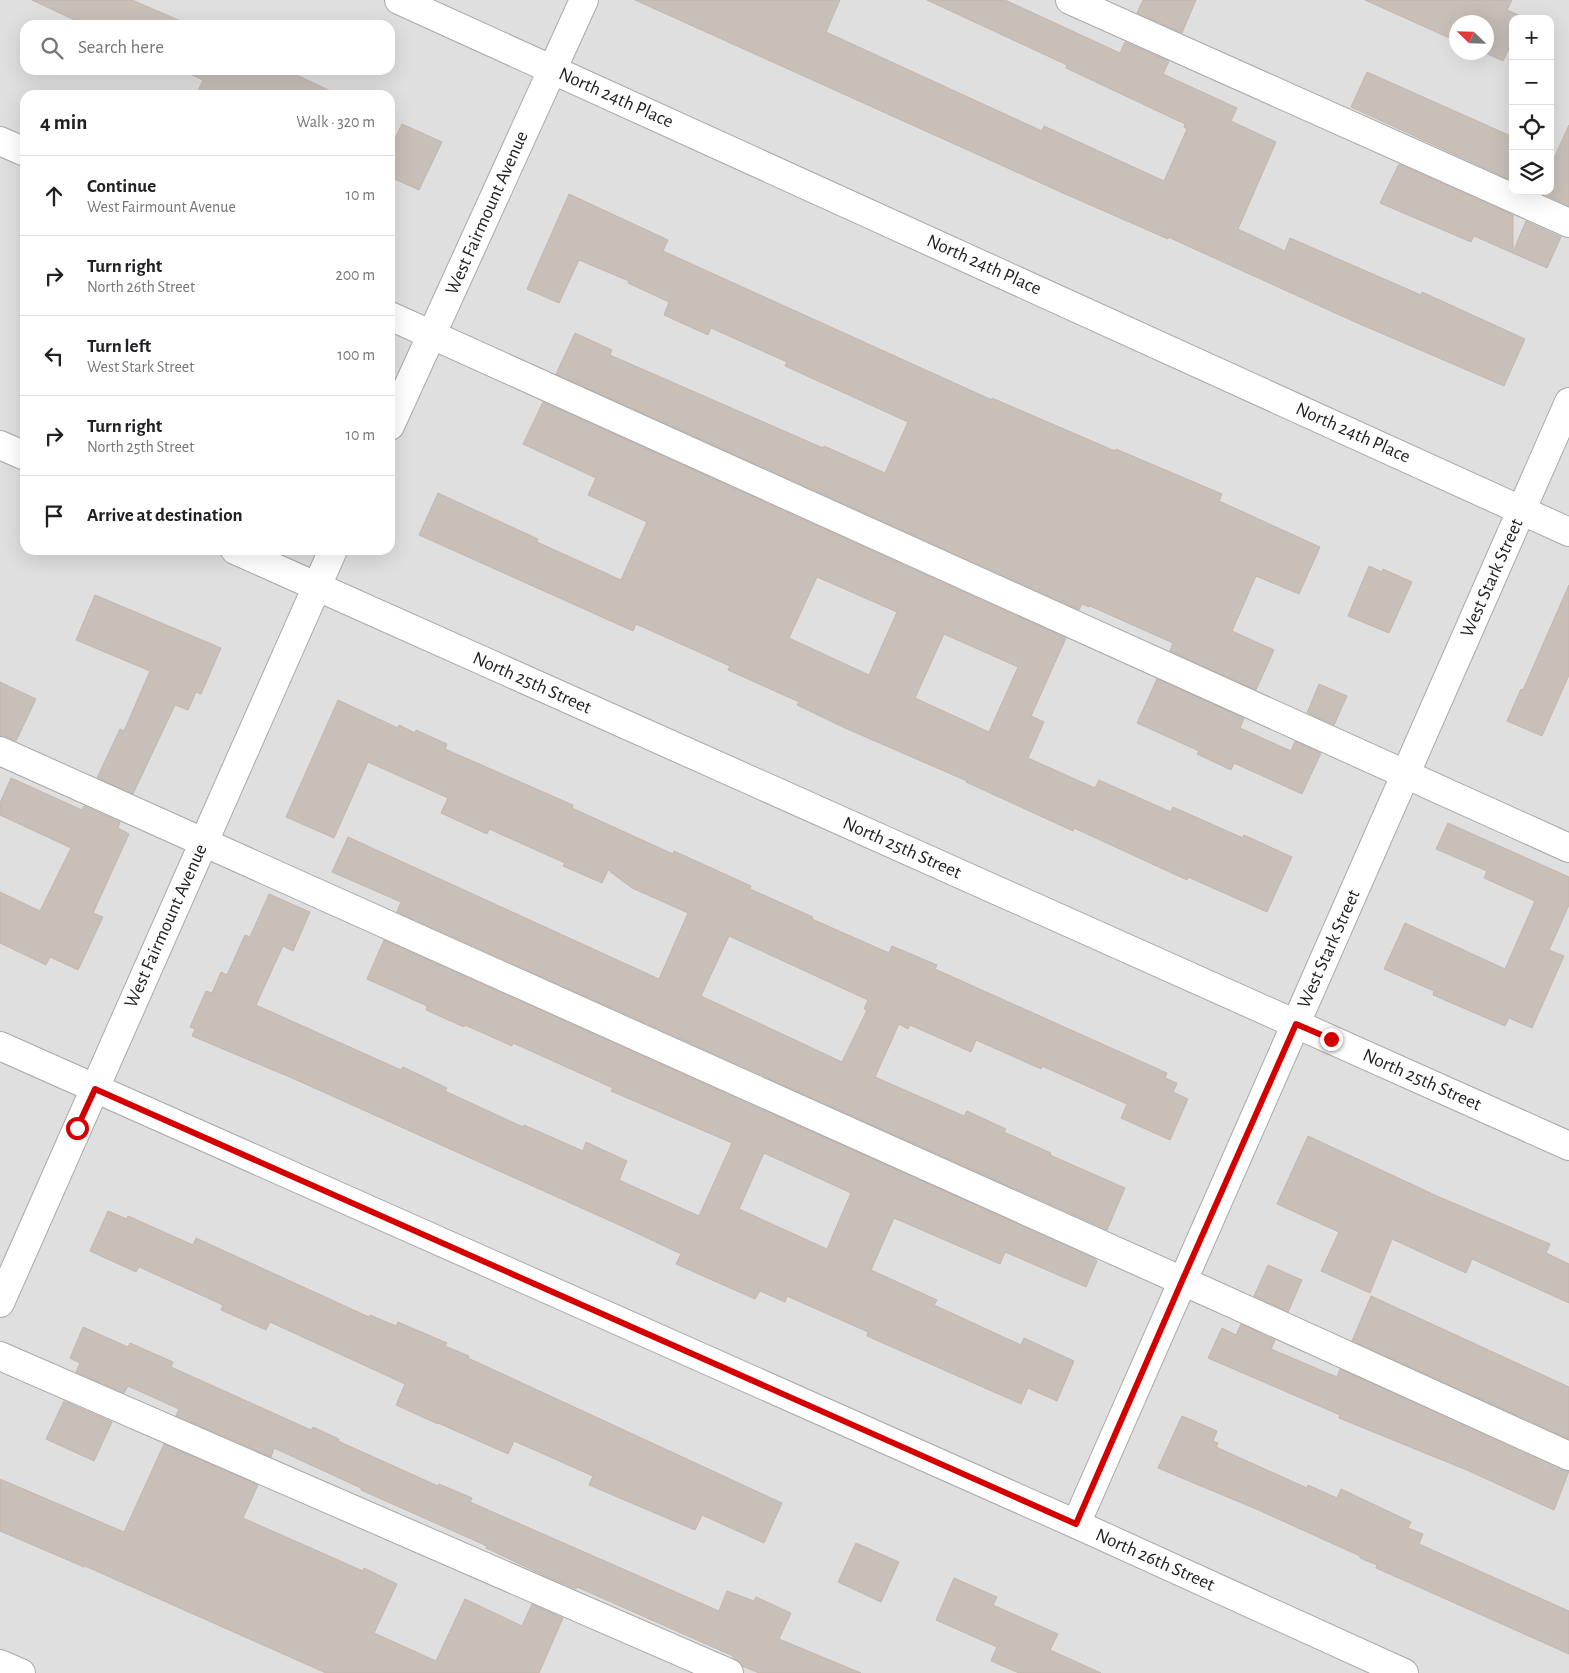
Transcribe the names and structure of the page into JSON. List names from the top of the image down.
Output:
{
  "streets": {
    "street": [
      "North 24th Place",
      "West Fairmount Avenue",
      "West Stark Street",
      "North 25th Street",
      "North 26th Street"
    ]
  },
  "crossings": [
    ["North 24th Place", "West Fairmount Avenue"],
    ["North 24th Place", "West Stark Street"],
    ["West Fairmount Avenue", "North 25th Street"],
    ["West Fairmount Avenue", "North 26th Street"],
    ["West Stark Street", "North 25th Street"],
    ["West Stark Street", "North 26th Street"]
  ],
  "north": "top left",
  "page": {
    "map_buttons": ["+", "−"],
    "search": "Search here",
    "heading": ["4 min", "Walk · 320 m"],
    "list": [
      ["Continue", "West Fairmount Avenue", "10 m"],
      ["Turn right", "North 26th Street", "200 m"],
      ["Turn left", "West Stark Street", "100 m"],
      ["Turn right", "North 25th Street", "10 m"],
      "Arrive at destination"
    ]
  }
}
